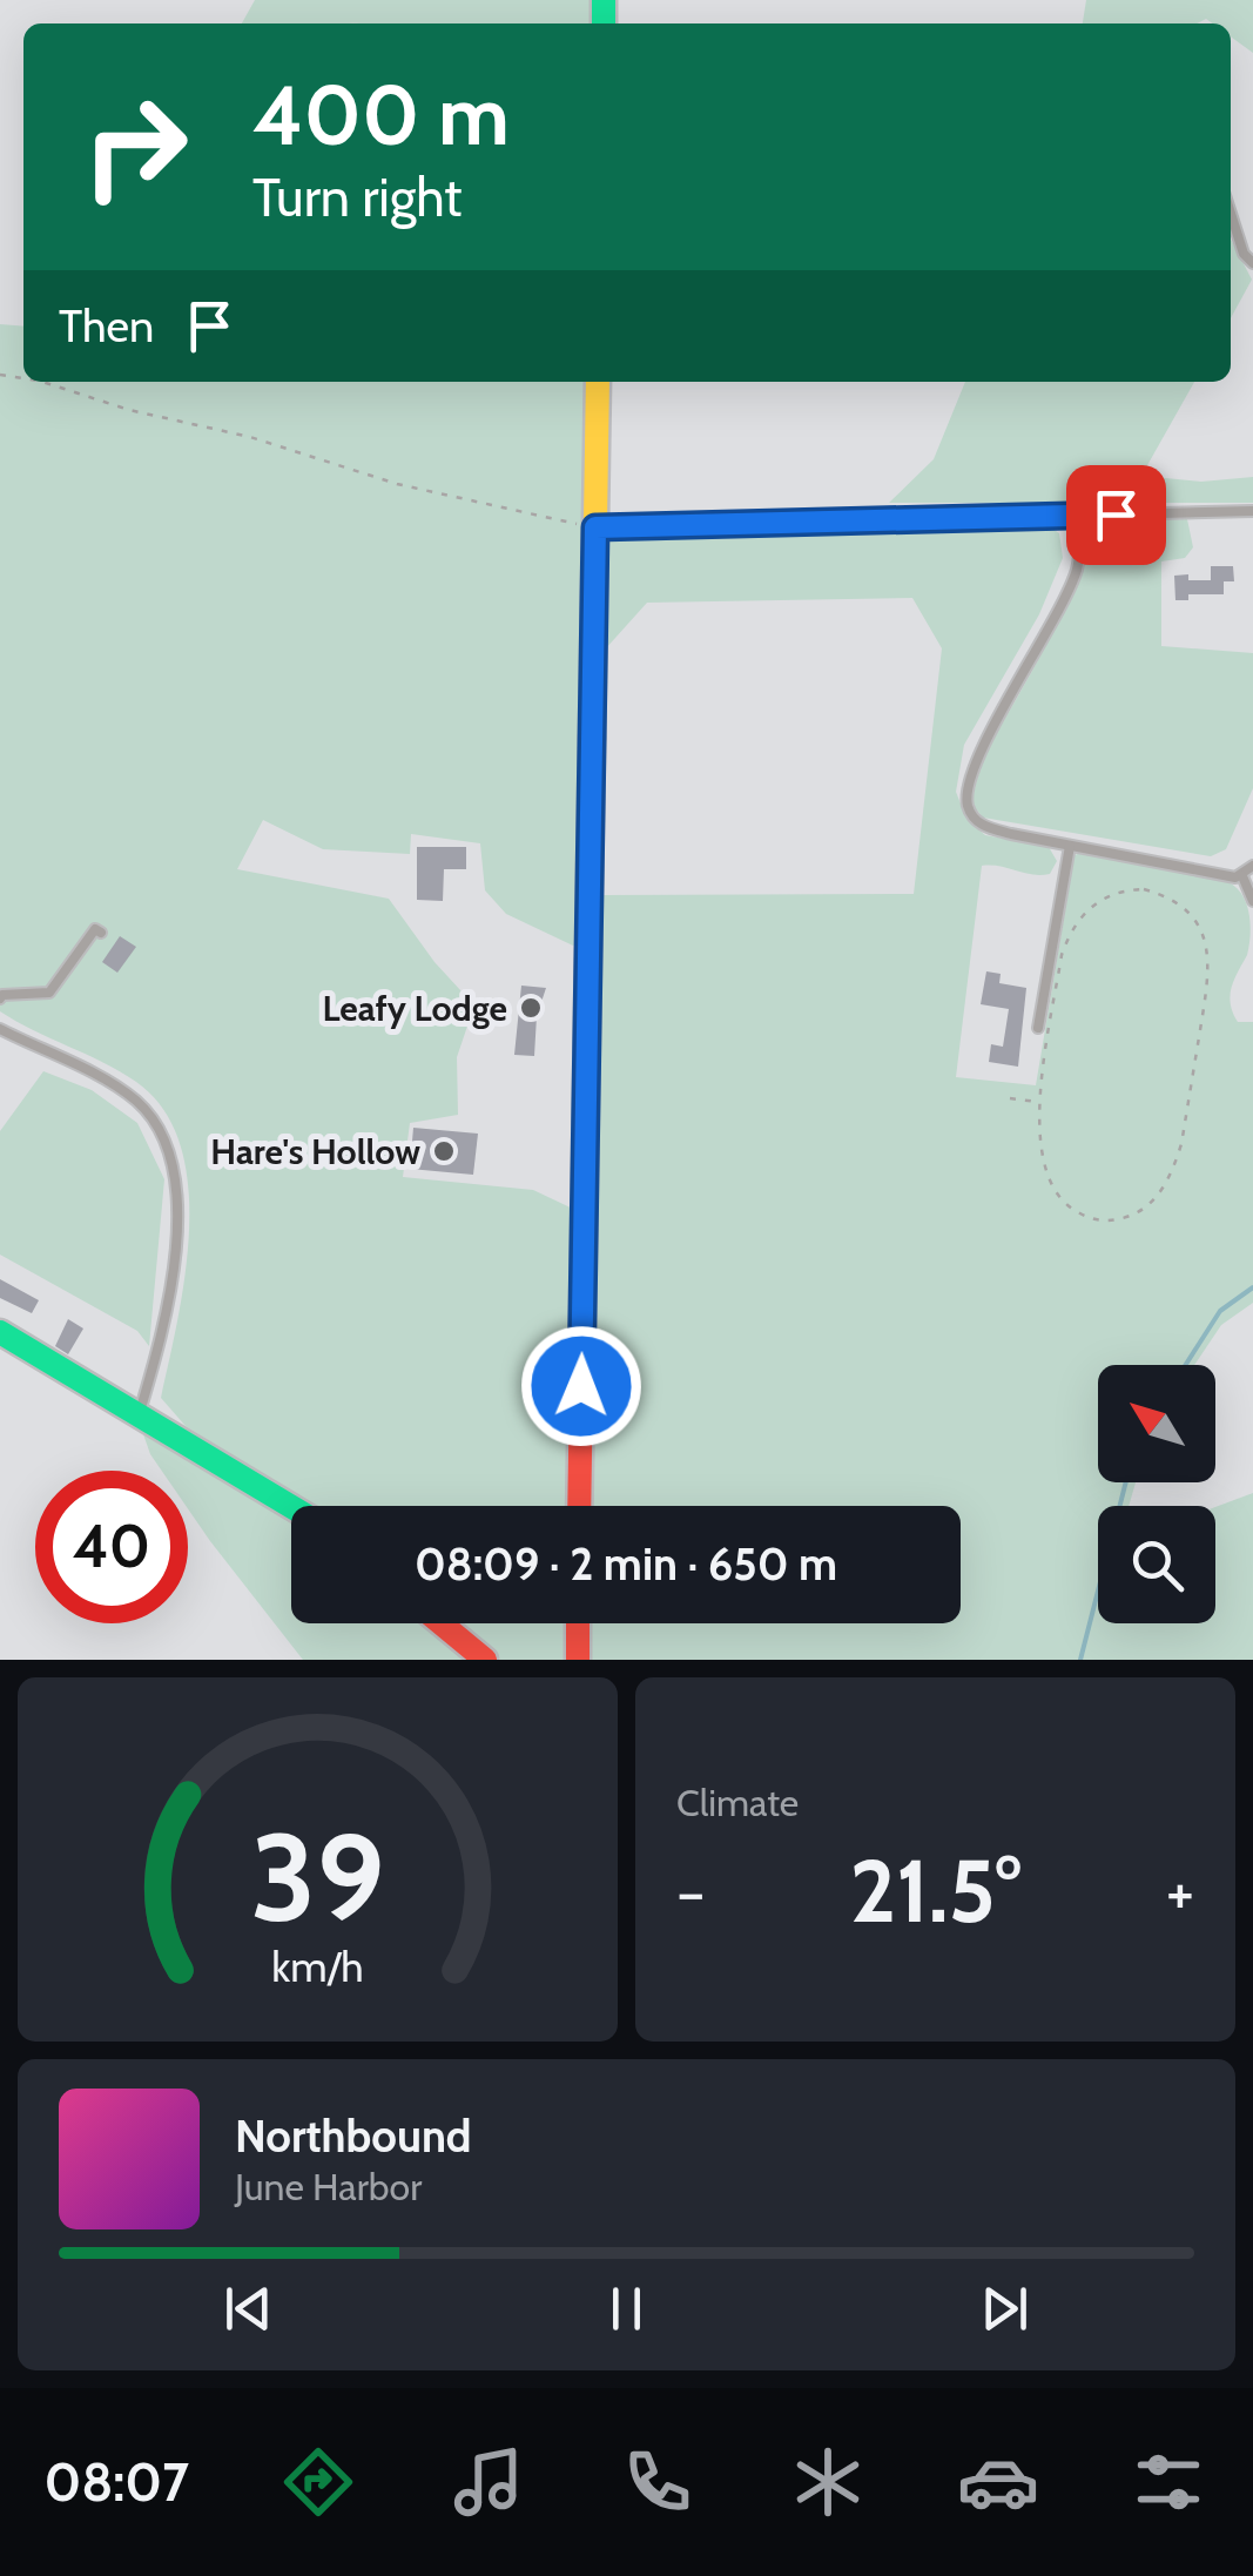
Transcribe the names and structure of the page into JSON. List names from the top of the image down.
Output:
{
  "places": ["Leafy Lodge", "Hare's Hollow"],
  "north": "top left",
  "page": {
    "turn": ["400 m", "Turn right"],
    "then": "Then",
    "limit": "40",
    "trip": "08:09 · 2 min · 650 m",
    "tile": "Climate",
    "heat": ["−", "21.5°", "+"],
    "song": ["Northbound", "June Harbor"],
    "tabs": "08:07",
    "gauge": ["39", "km/h"]
  }
}
